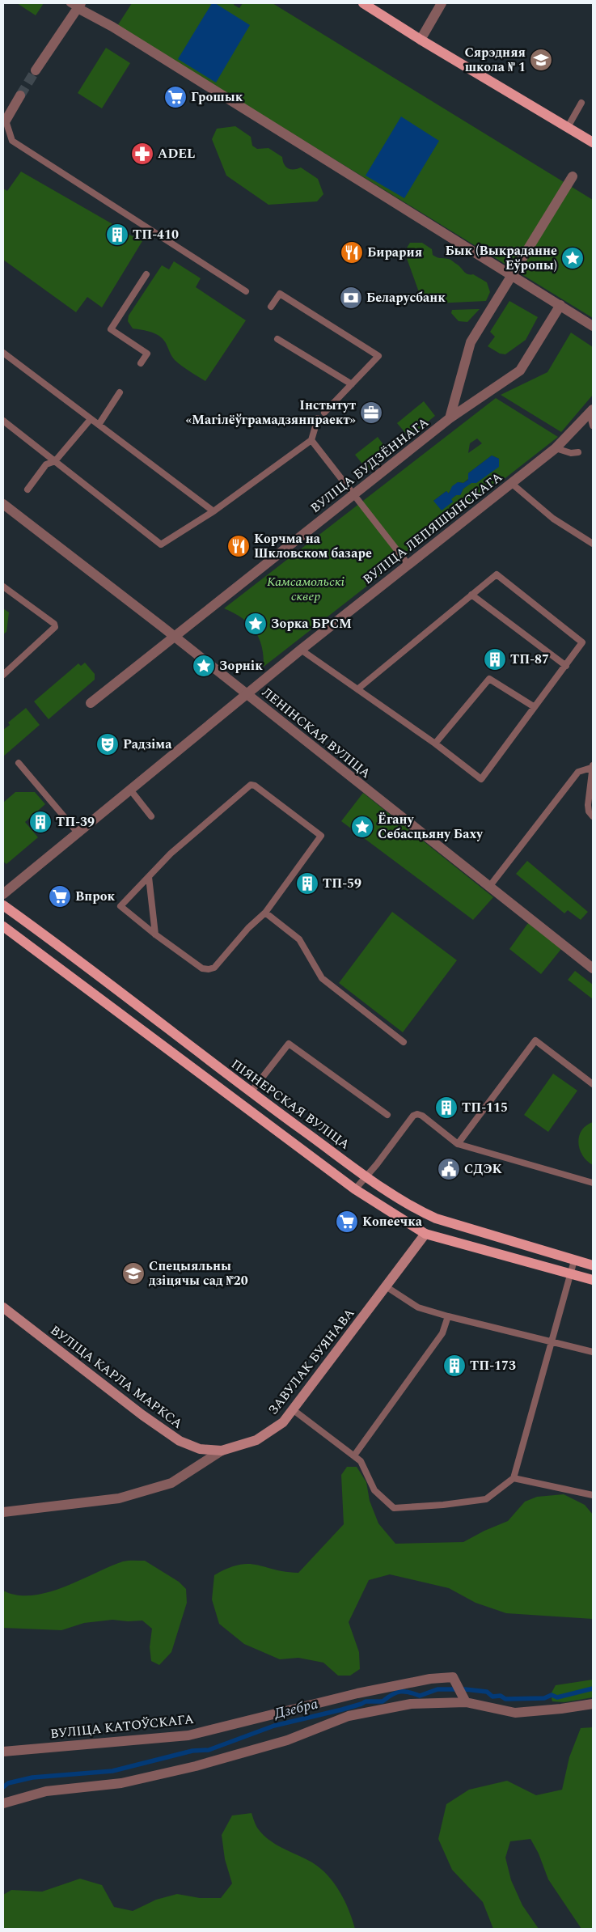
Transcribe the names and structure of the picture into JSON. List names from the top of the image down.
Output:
{
  "streets": {
    "main road": ["ПІЯНЕРСКАЯ ВУЛІЦА", "ЗАВУЛАК БУЯНАВА", "ВУЛІЦА КАРЛА МАРКСА"],
    "street": [
      "ВУЛІЦА БУДЗЁННАГА",
      "ВУЛІЦА ЛЕПЯШЫНСКАГА",
      "ЛЕНІНСКАЯ ВУЛІЦА",
      "ВУЛІЦА КАТОЎСКАГА"
    ]
  },
  "crossings": [
    ["ВУЛІЦА БУДЗЁННАГА", "ЛЕНІНСКАЯ ВУЛІЦА"],
    ["ВУЛІЦА ЛЕПЯШЫНСКАГА", "ЛЕНІНСКАЯ ВУЛІЦА"],
    ["ЗАВУЛАК БУЯНАВА", "ВУЛІЦА КАРЛА МАРКСА"]
  ],
  "water": ["Дзебра"],
  "parks": ["Камсамольскі сквер"],
  "places": {
    "school or university": ["Сярэдняя школа № 1", "Спецыяльны дзіцячы сад №20"],
    "supermarket": ["Грошык", "Впрок", "Копеечка"],
    "pharmacy": ["ADEL"],
    "building": [
      "ТП-410",
      "ТП-87",
      "ТП-39",
      "ТП-59",
      "ТП-115",
      "ТП-173"
    ],
    "restaurant": ["Бирария", "Корчма на Шкловском базаре"],
    "place": [
      "Бык (Выкраданне Еўропы)",
      "Зорка БРСМ",
      "Зорнік",
      "Ёгану Себасцьяну Баху"
    ],
    "bank": ["Беларусбанк"],
    "office": ["Інстытут «Магілёўграмадзянпраект»"],
    "theatre": ["Радзіма"],
    "public building": ["СДЭК"]
  }
}
